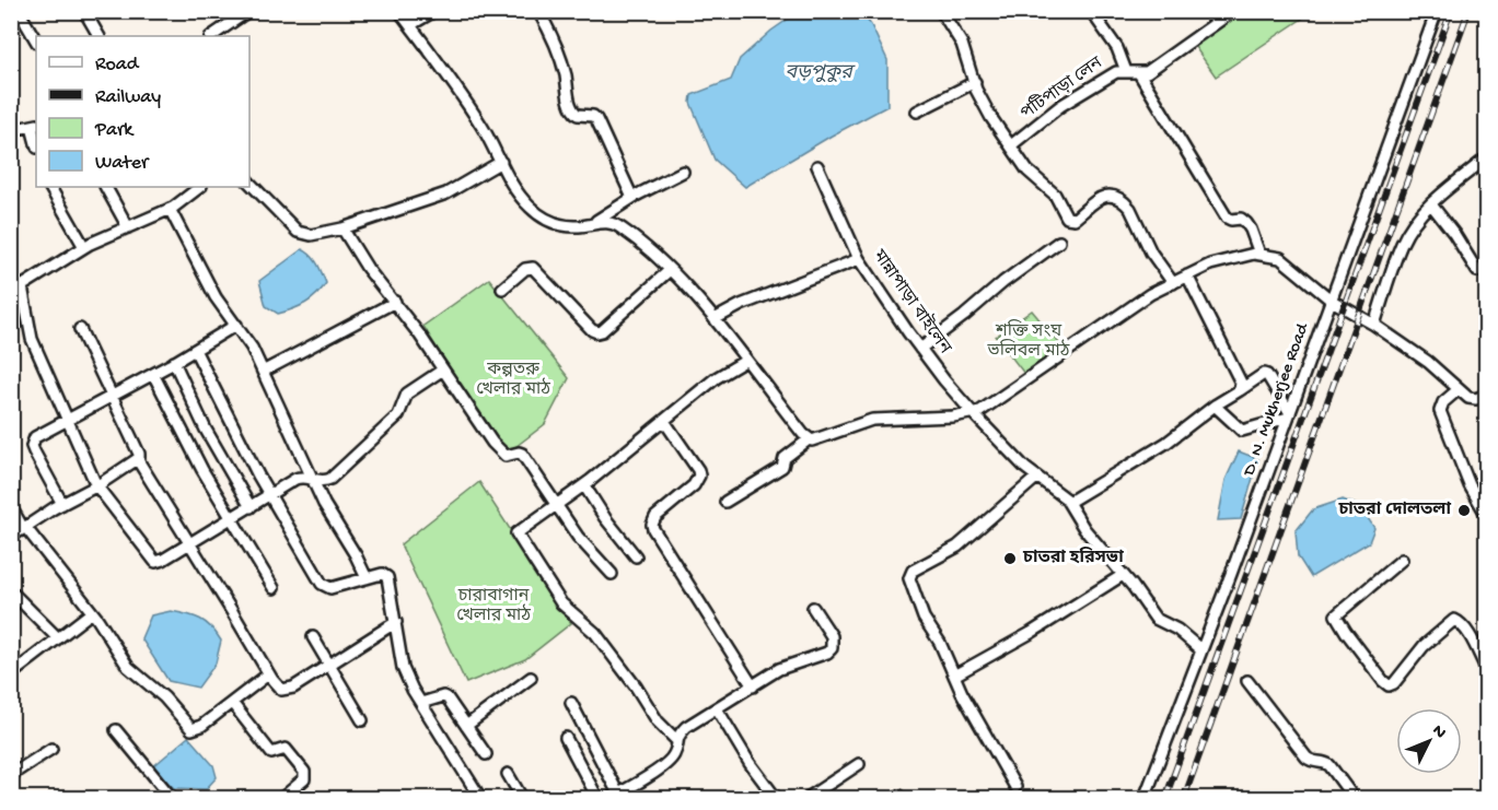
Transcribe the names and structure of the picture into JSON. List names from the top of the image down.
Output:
{
  "streets": {
    "street": ["পটিপাড়া লেন", "মান্নাপাড়া বাইলেন", "D. N. Mukherjee Road"]
  },
  "water": ["বড়পুকুর"],
  "parks": ["শক্তি সংঘ ভলিবল মাঠ", "কল্পতরু খেলার মাঠ", "চারাবাগান খেলার মাঠ"],
  "places": ["চাতরা দোলতলা", "চাতরা হরিসভা"],
  "legend": [
    "Road",
    "Railway",
    "Park",
    "Water"
  ],
  "north": "top right"
}
